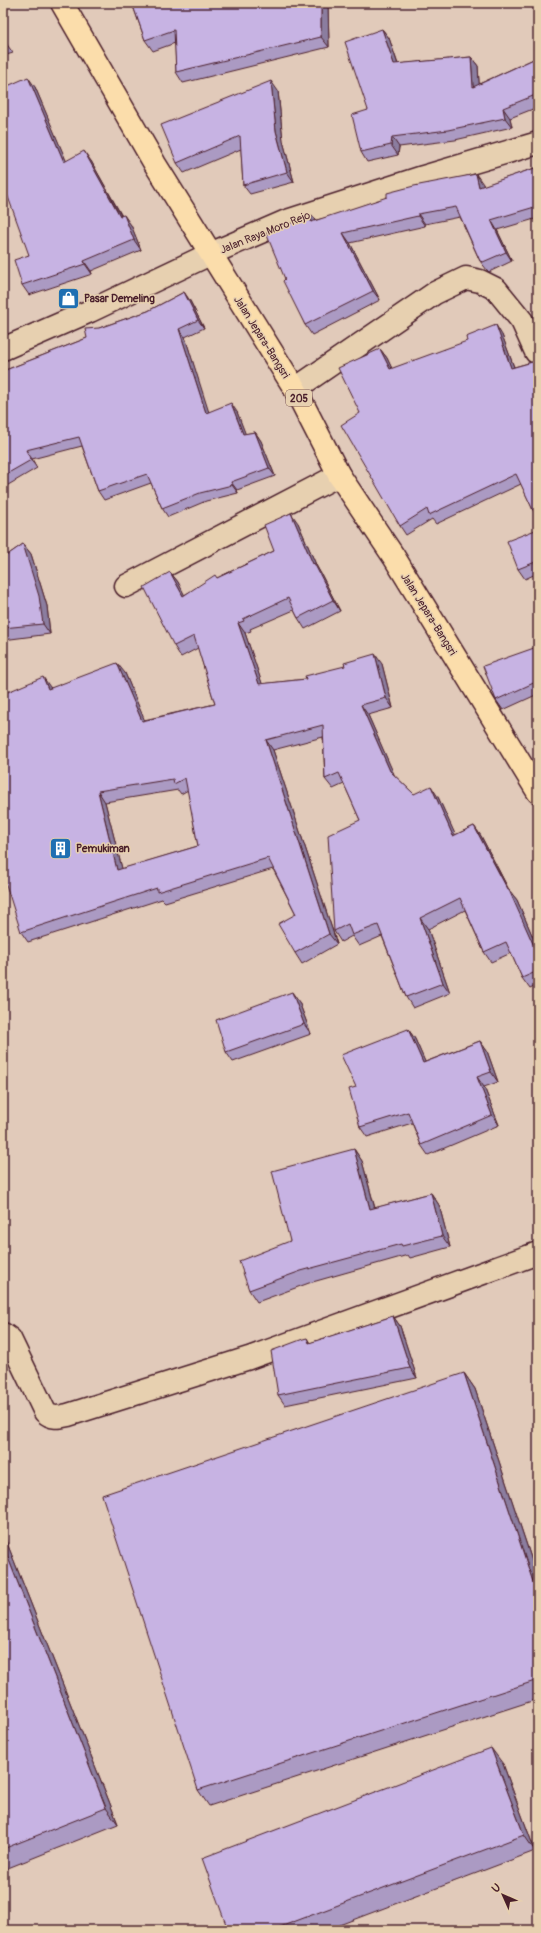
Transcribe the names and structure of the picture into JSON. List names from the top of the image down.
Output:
{
  "streets": {
    "main road": ["Jalan Jepara-Bangsri", "205"],
    "street": ["Jalan Raya Moro Rejo"]
  },
  "crossings": [
    ["Jalan Raya Moro Rejo", "Jalan Jepara-Bangsri"]
  ],
  "places": {
    "shop": ["Pasar Demeling"],
    "building": ["Pemukiman"]
  },
  "north": "top left"
}
